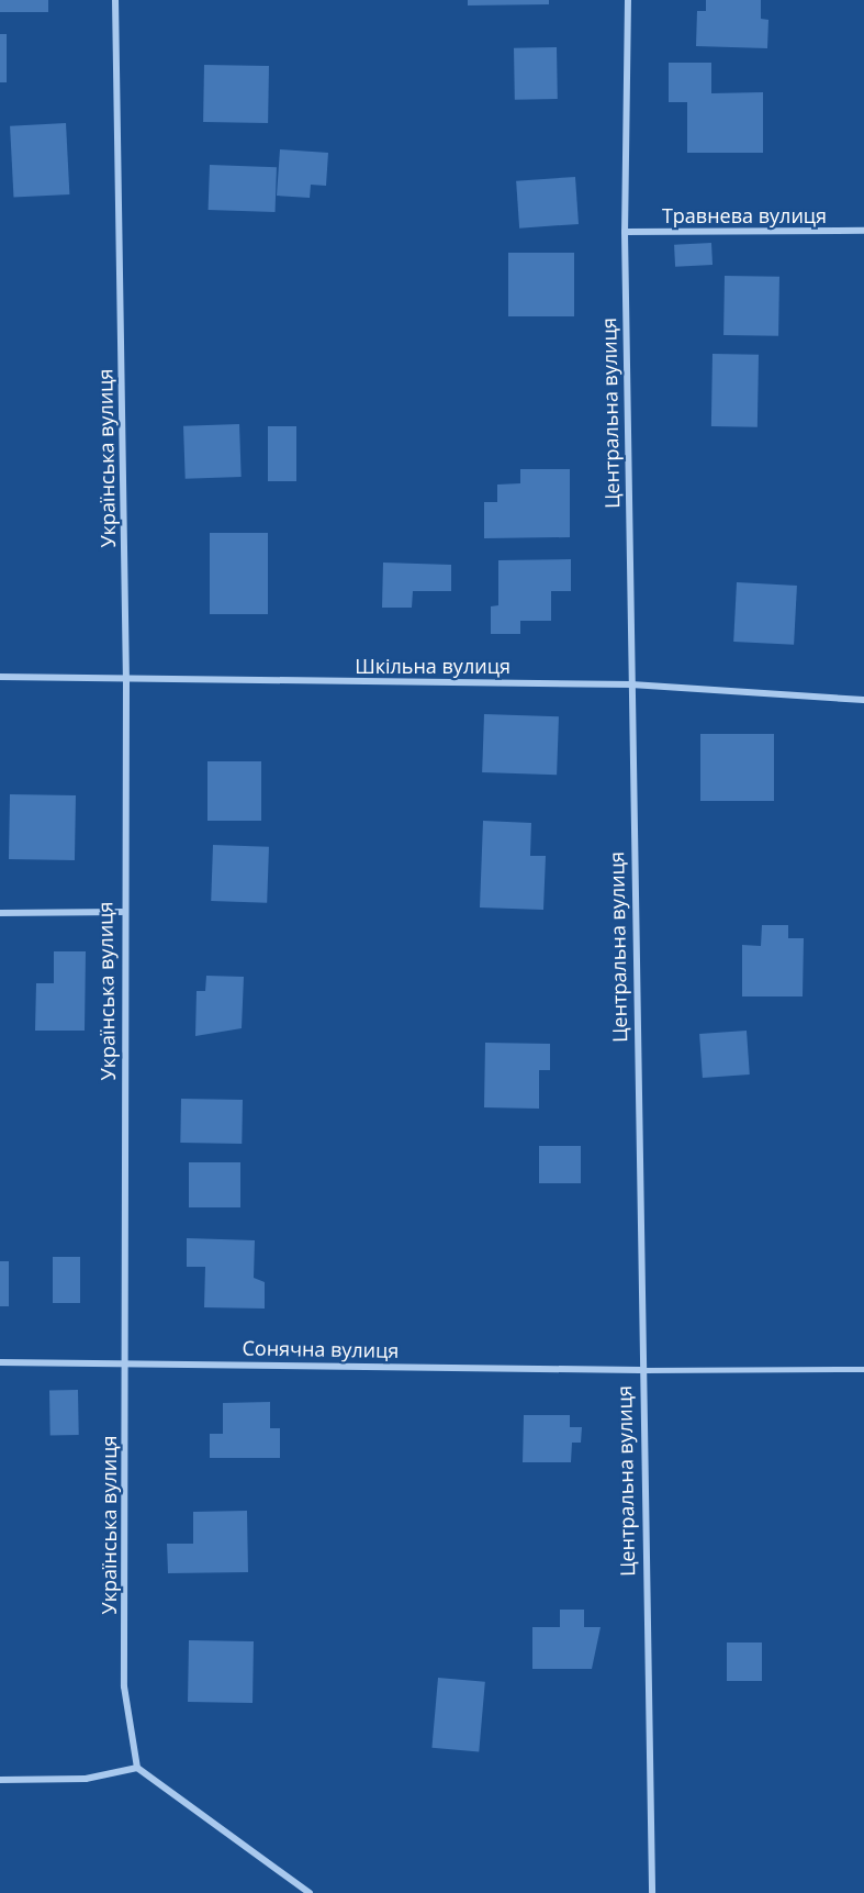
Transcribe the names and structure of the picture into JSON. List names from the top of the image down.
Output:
{
  "streets": {
    "street": [
      "Травнева вулиця",
      "Центральна вулиця",
      "Українська вулиця",
      "Шкільна вулиця",
      "Сонячна вулиця"
    ]
  },
  "crossings": [
    ["Травнева вулиця", "Центральна вулиця"],
    ["Центральна вулиця", "Шкільна вулиця"],
    ["Центральна вулиця", "Сонячна вулиця"],
    ["Українська вулиця", "Шкільна вулиця"],
    ["Українська вулиця", "Сонячна вулиця"]
  ]
}
